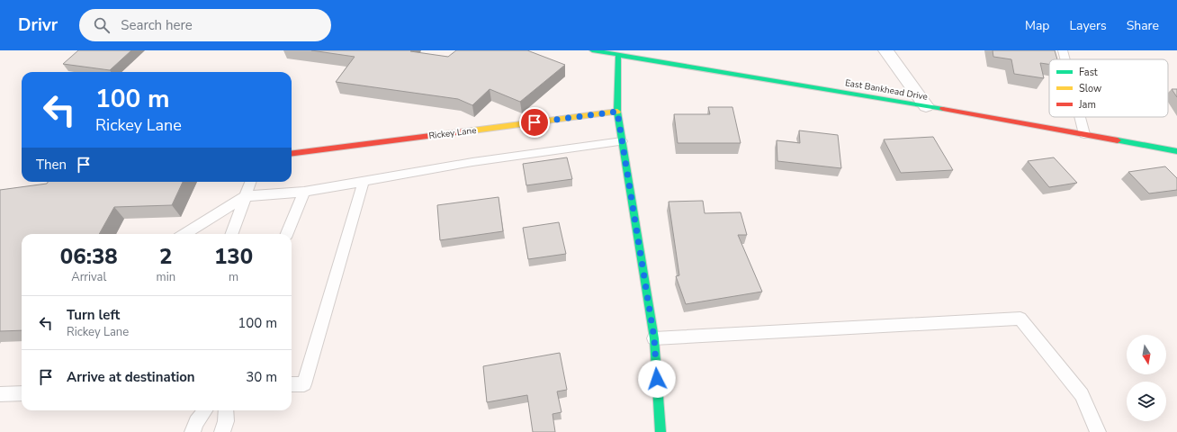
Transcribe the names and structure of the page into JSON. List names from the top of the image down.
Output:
{
  "streets": {
    "street": ["East Bankhead Drive", "Rickey Lane"]
  },
  "legend": ["Fast", "Slow", "Jam"],
  "north": "bottom",
  "page": {
    "header": "Drivr",
    "search": "Search here",
    "nav": ["Map", "Layers", "Share"],
    "turn": ["100 m", "Rickey Lane"],
    "then": "Then",
    "eta": [
      "06:38",
      "Arrival",
      "2",
      "min",
      "130",
      "m"
    ],
    "list": [
      {
        "name": "Turn left",
        "note": "Rickey Lane",
        "value": "100 m"
      },
      {
        "name": "Arrive at destination",
        "value": "30 m"
      }
    ]
  }
}
